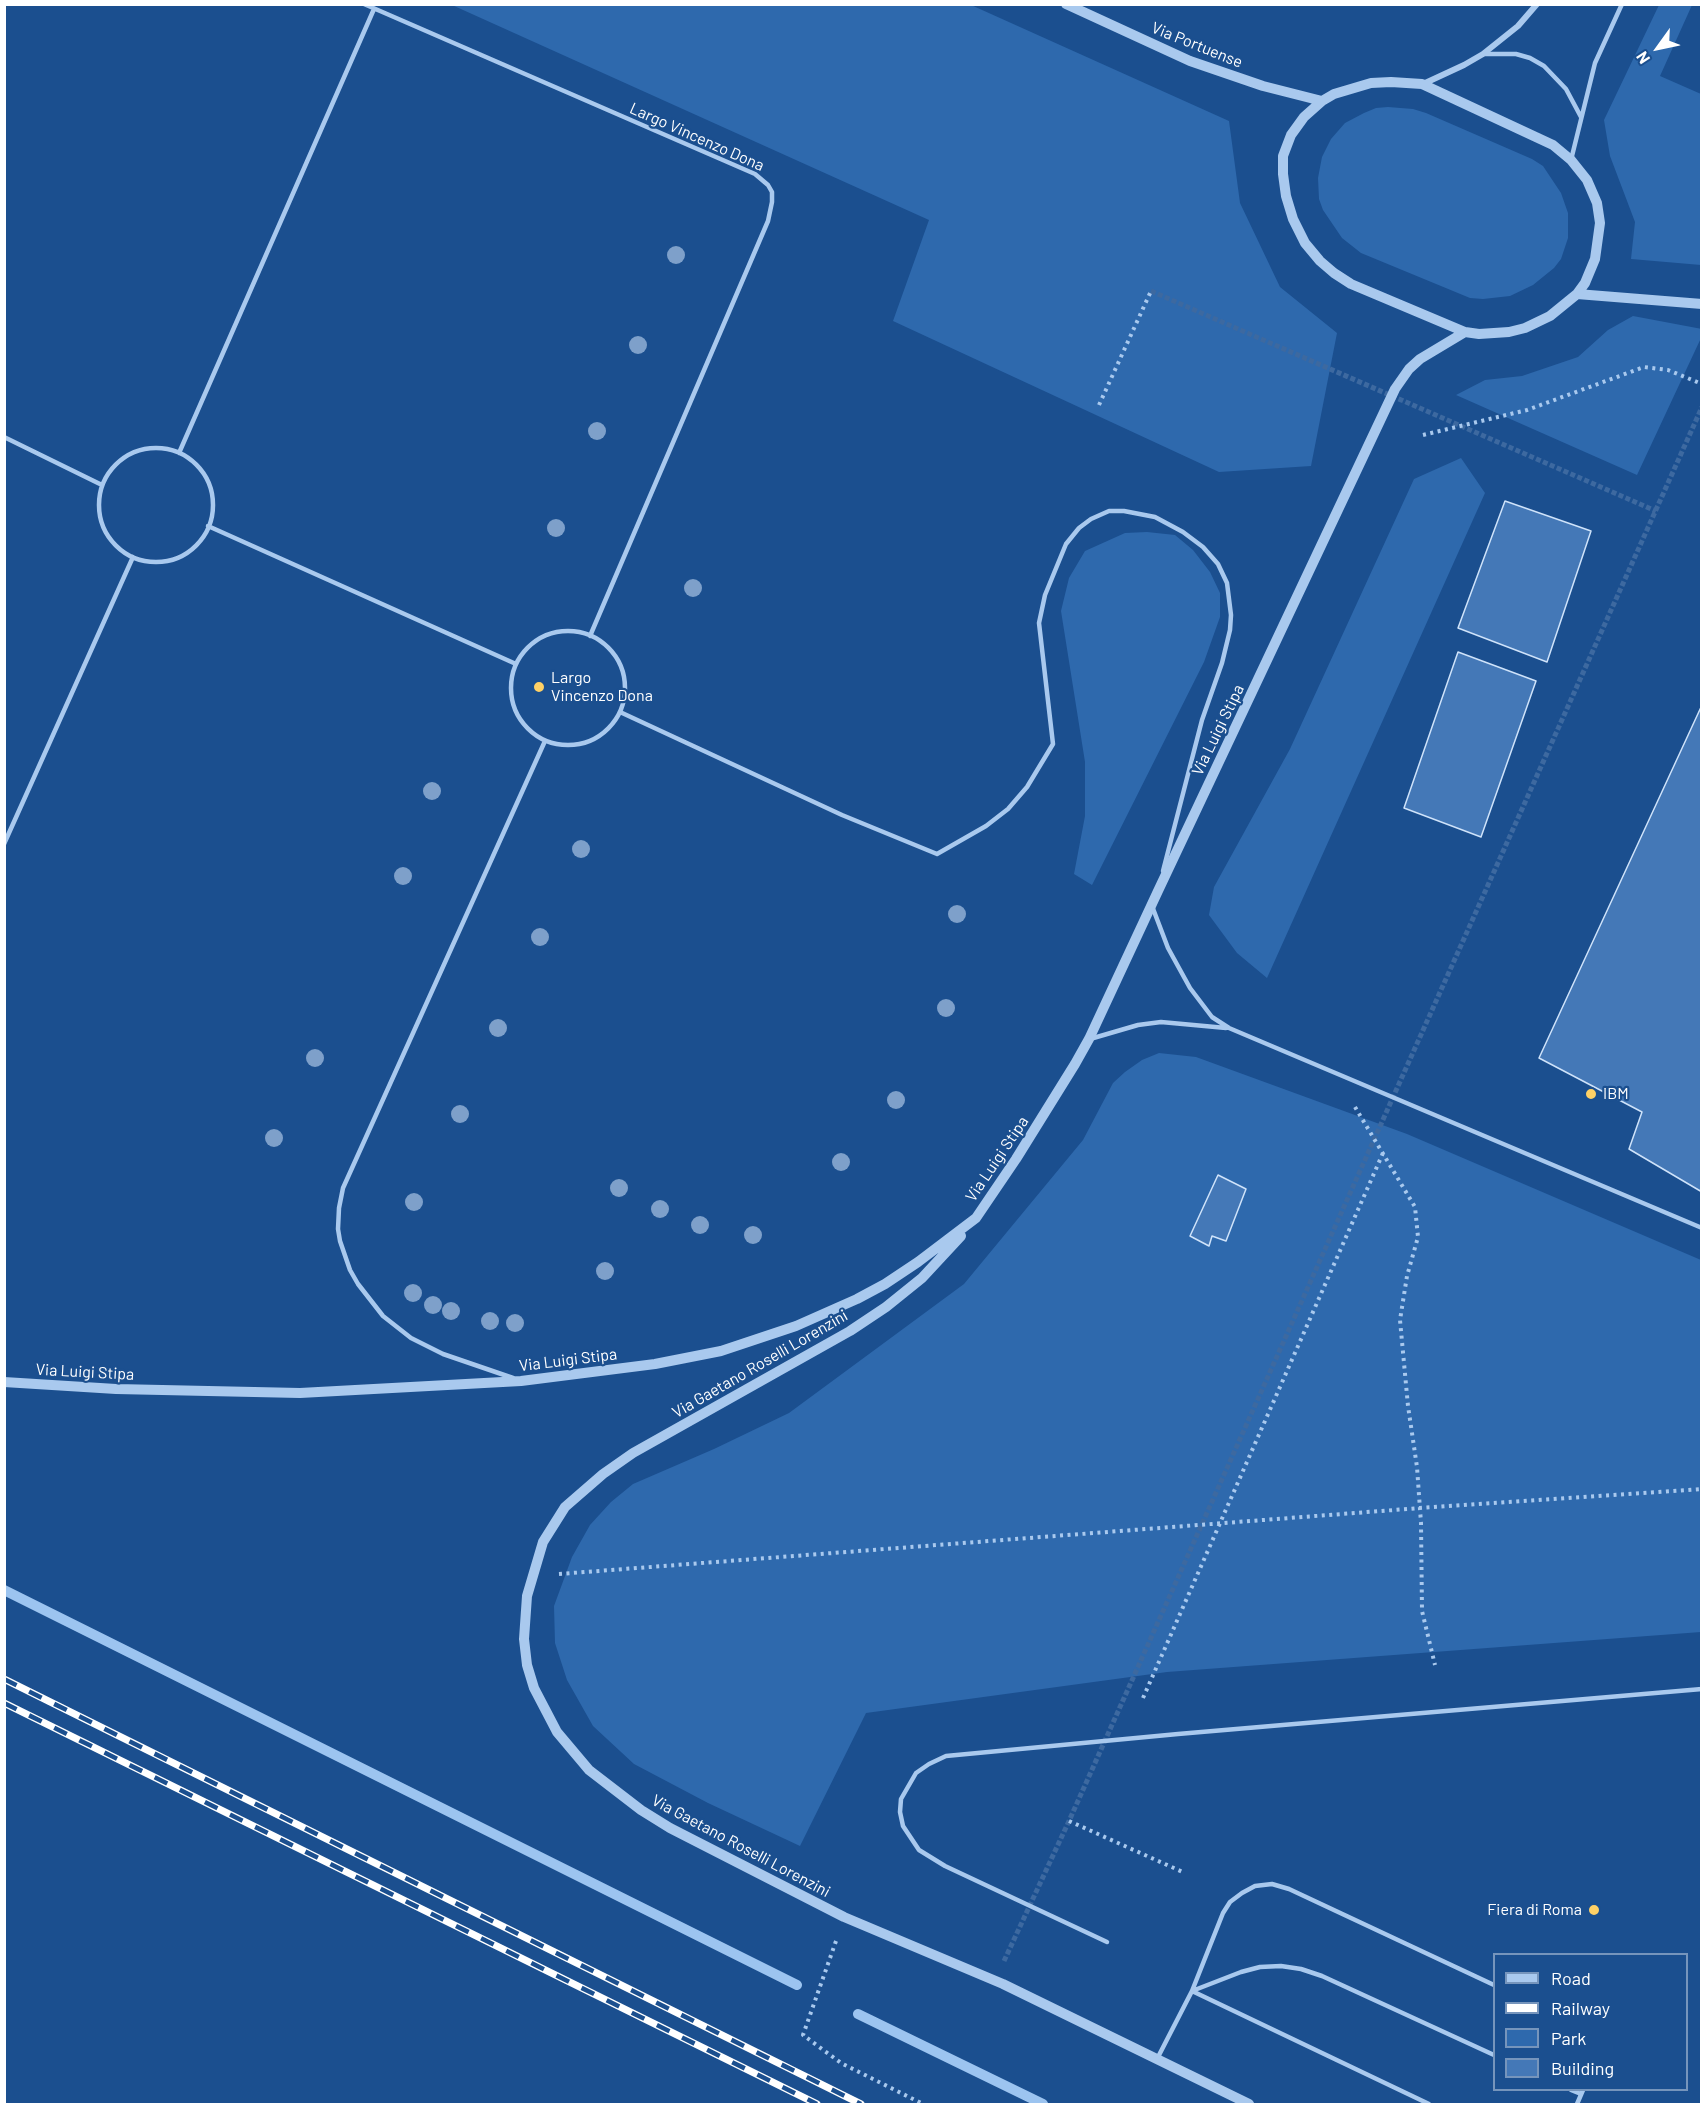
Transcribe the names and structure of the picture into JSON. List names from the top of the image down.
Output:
{
  "streets": {
    "street": ["Via Portuense", "Via Luigi Stipa", "Via Gaetano Roselli Lorenzini"],
    "lane": ["Largo Vincenzo Dona"]
  },
  "crossings": [
    ["Via Luigi Stipa", "Via Gaetano Roselli Lorenzini"]
  ],
  "places": ["Largo Vincenzo Dona", "IBM", "Fiera di Roma"],
  "legend": [
    "Road",
    "Railway",
    "Park",
    "Building"
  ],
  "north": "bottom left"
}
